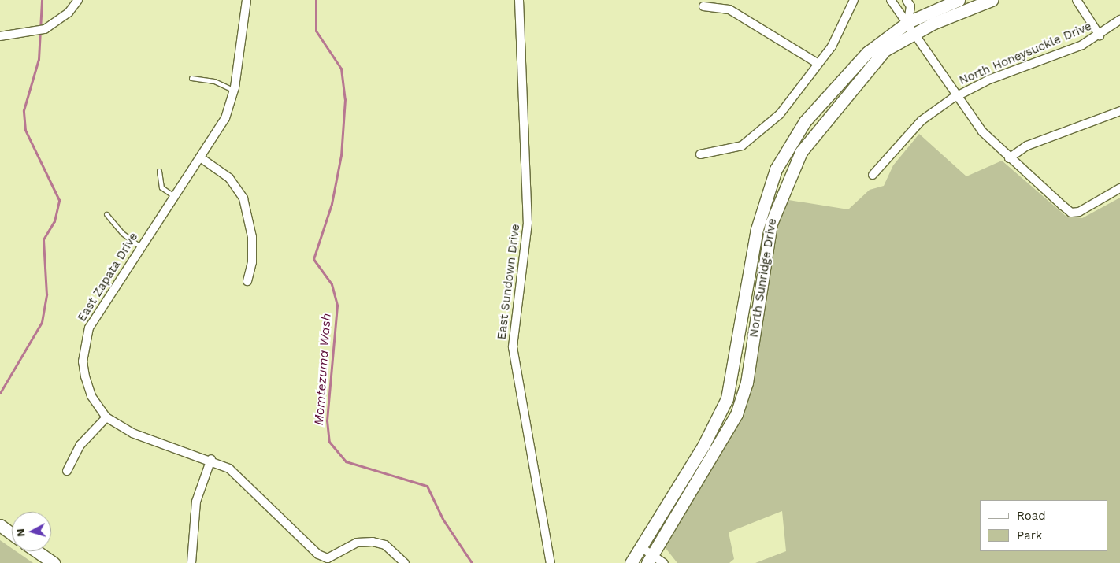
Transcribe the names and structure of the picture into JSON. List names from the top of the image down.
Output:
{
  "streets": {
    "street": [
      "North Honeysuckle Drive",
      "East Zapata Drive",
      "North Sunridge Drive",
      "East Sundown Drive"
    ]
  },
  "water": ["Momtezuma Wash"],
  "legend": ["Road", "Park"],
  "north": "left"
}
